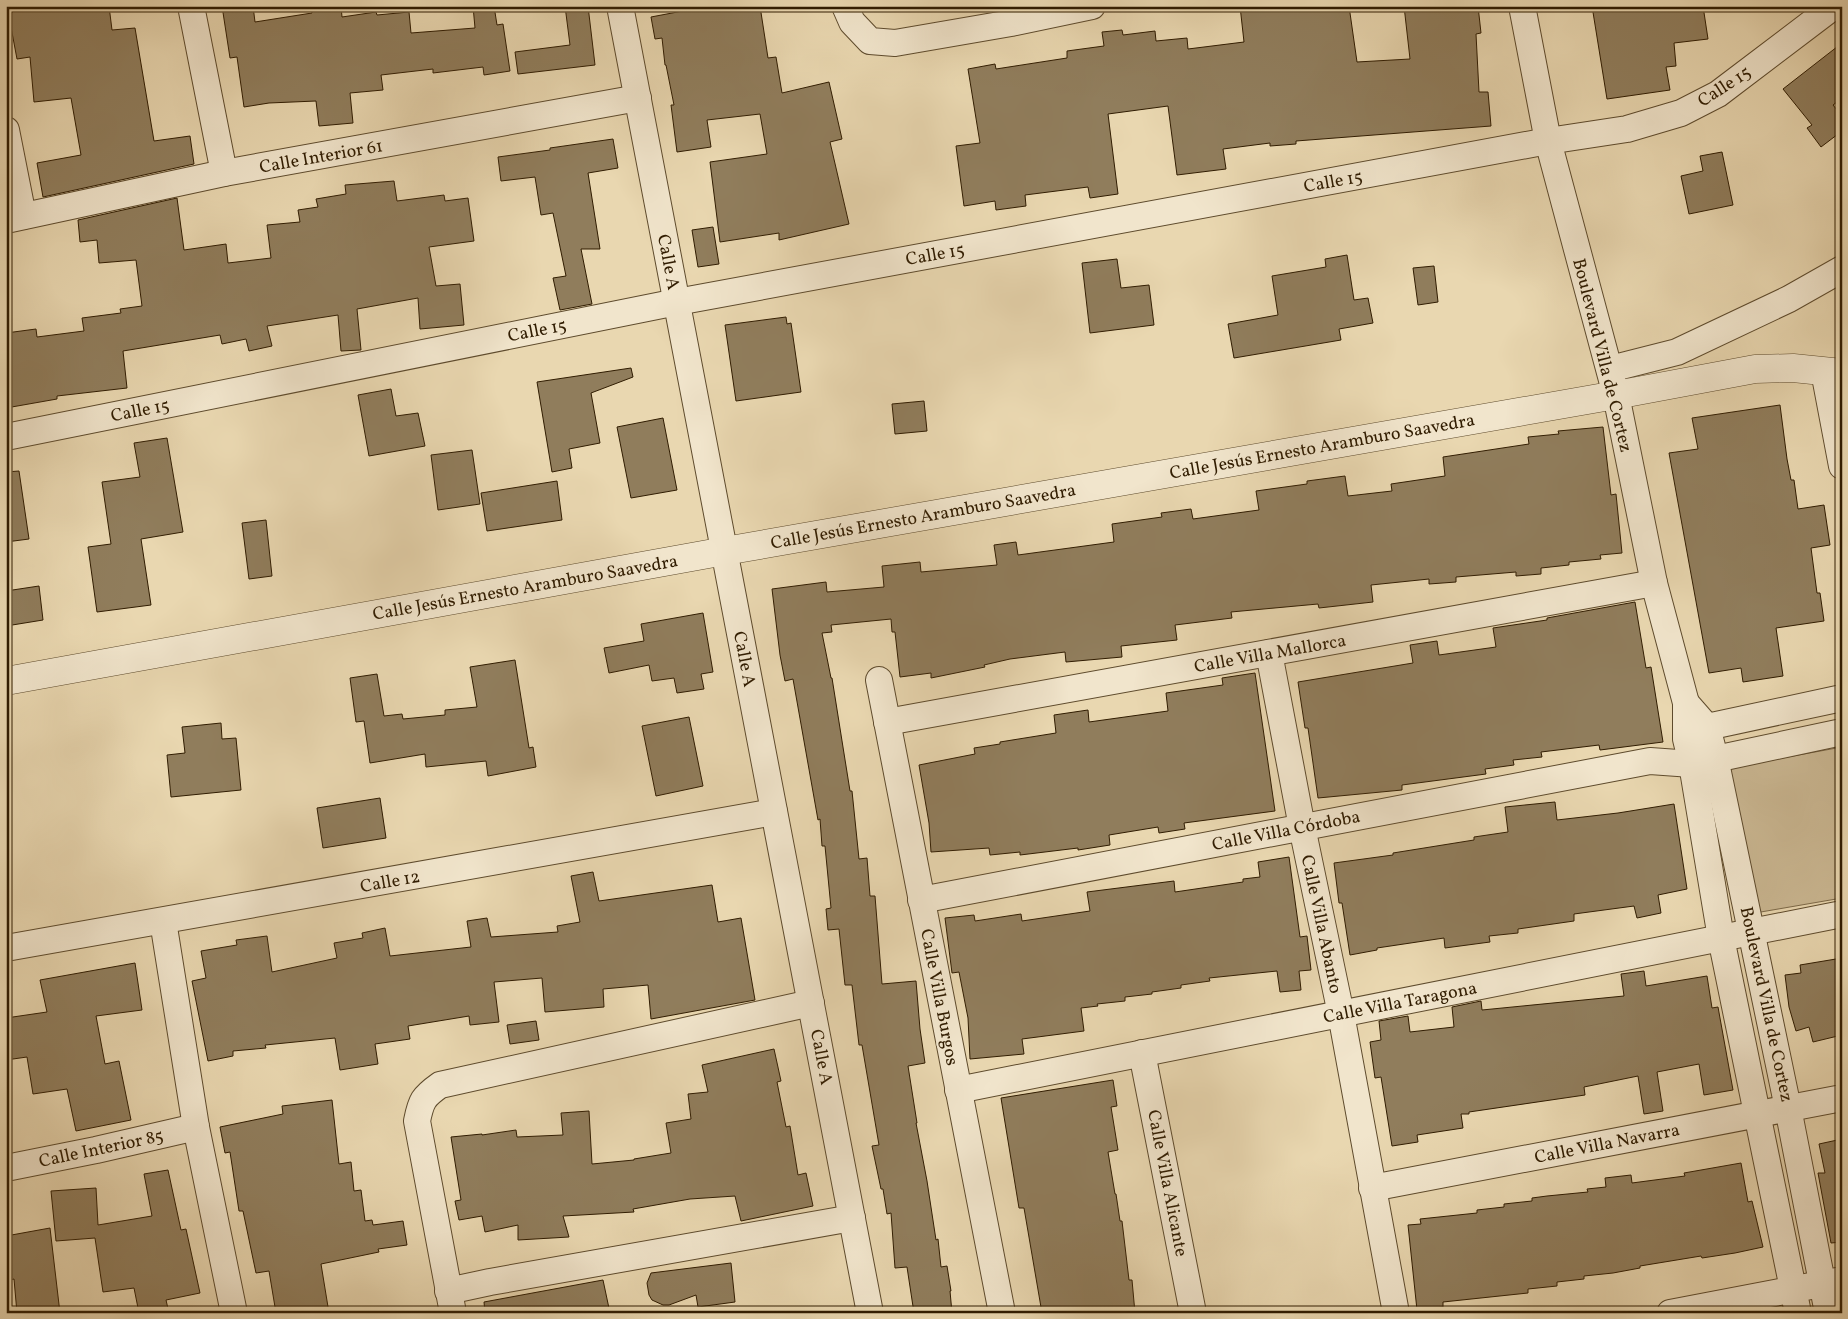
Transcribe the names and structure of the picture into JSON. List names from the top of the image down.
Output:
{
  "streets": {
    "street": [
      "Calle 15",
      "Calle Interior 61",
      "Calle A",
      "Boulevard Villa de Cortez",
      "Calle Jesús Ernesto Aramburo Saavedra",
      "Calle Villa Mallorca",
      "Calle Villa Córdoba",
      "Calle 12",
      "Calle Villa Abanto",
      "Calle Villa Burgos",
      "Calle Villa Taragona",
      "Calle Villa Navarra",
      "Calle Interior 85",
      "Calle Villa Alicante"
    ]
  },
  "crossings": [
    ["Calle 15", "Calle A"],
    ["Calle 15", "Boulevard Villa de Cortez"],
    ["Calle Interior 61", "Calle A"],
    ["Calle A", "Calle Jesús Ernesto Aramburo Saavedra"],
    ["Calle A", "Calle 12"],
    ["Boulevard Villa de Cortez", "Calle Jesús Ernesto Aramburo Saavedra"],
    ["Boulevard Villa de Cortez", "Calle Villa Mallorca"],
    ["Boulevard Villa de Cortez", "Calle Villa Córdoba"],
    ["Boulevard Villa de Cortez", "Calle Villa Taragona"],
    ["Boulevard Villa de Cortez", "Calle Villa Navarra"],
    ["Calle Villa Mallorca", "Calle Villa Abanto"],
    ["Calle Villa Mallorca", "Calle Villa Burgos"],
    ["Calle Villa Córdoba", "Calle Villa Abanto"],
    ["Calle Villa Córdoba", "Calle Villa Burgos"],
    ["Calle Villa Abanto", "Calle Villa Taragona"],
    ["Calle Villa Abanto", "Calle Villa Navarra"],
    ["Calle Villa Burgos", "Calle Villa Taragona"],
    ["Calle Villa Taragona", "Calle Villa Alicante"]
  ]
}
